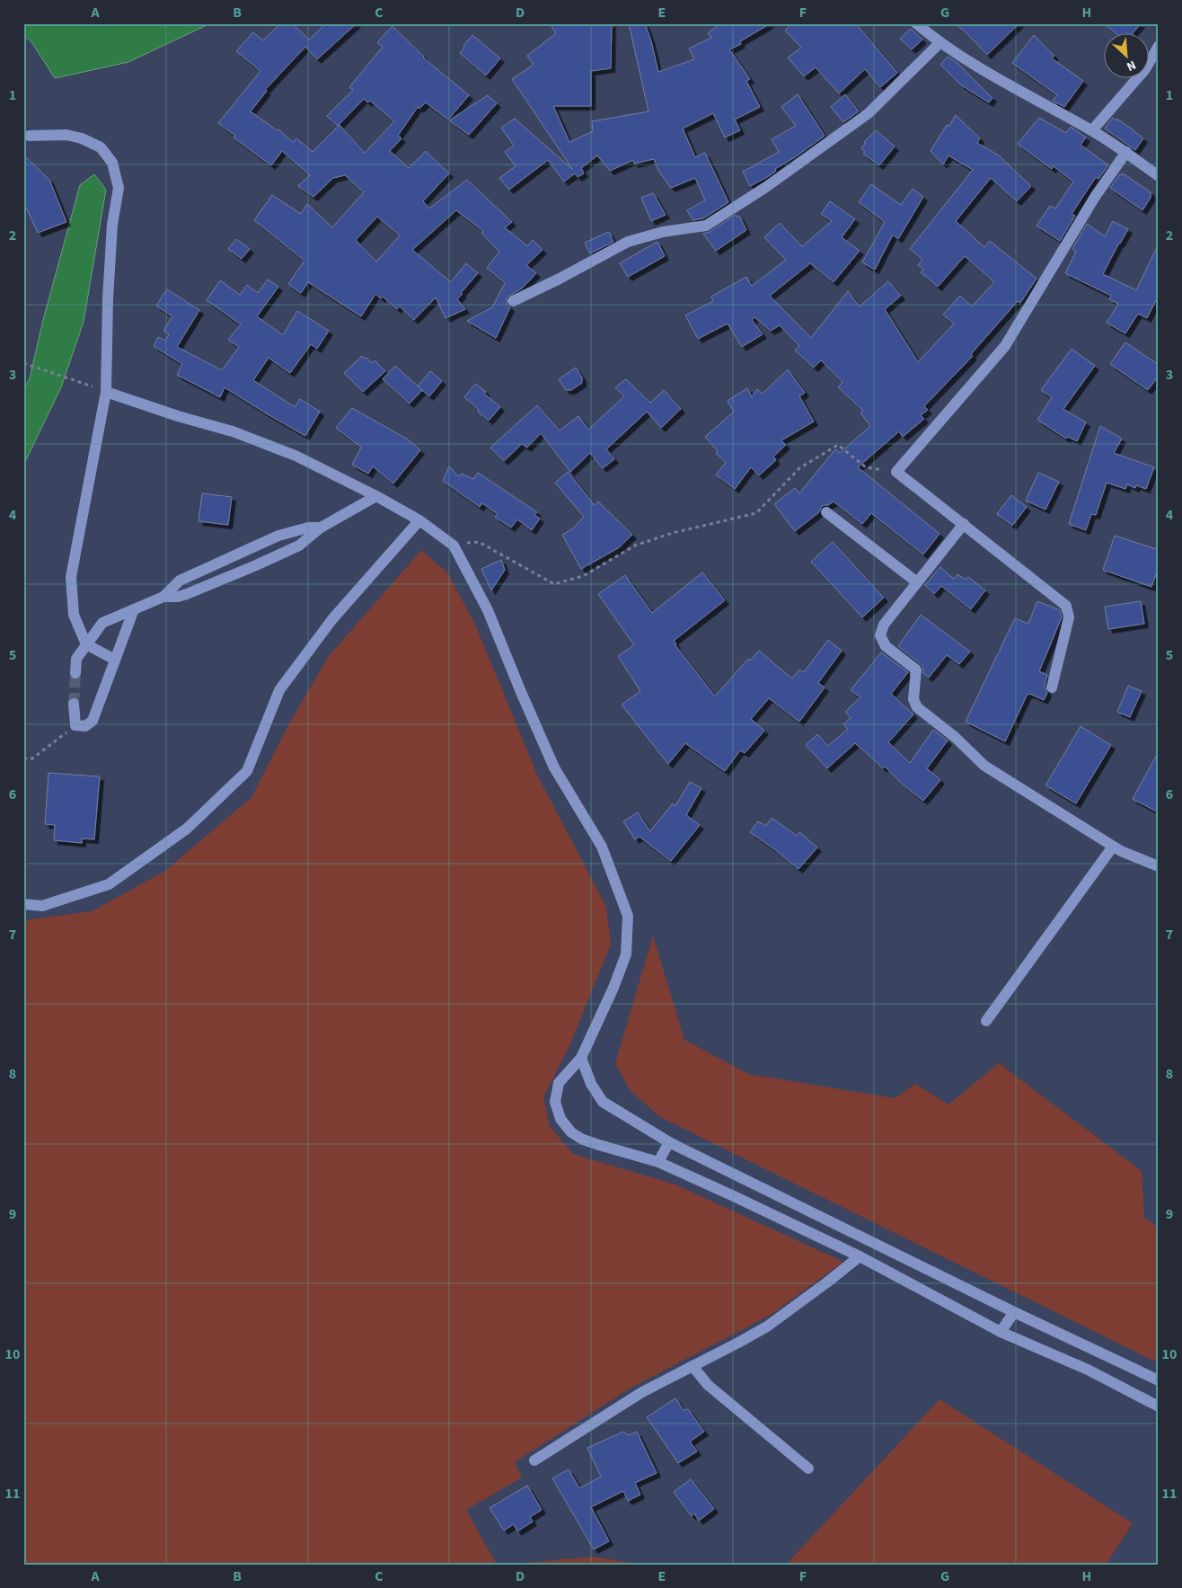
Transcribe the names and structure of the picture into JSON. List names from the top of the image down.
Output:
{
  "north": "bottom right",
  "grid": {
    "columns": [
      "A",
      "B",
      "C",
      "D",
      "E",
      "F",
      "G",
      "H"
    ],
    "rows": [
      "1",
      "2",
      "3",
      "4",
      "5",
      "6",
      "7",
      "8",
      "9",
      "10",
      "11"
    ]
  }
}
